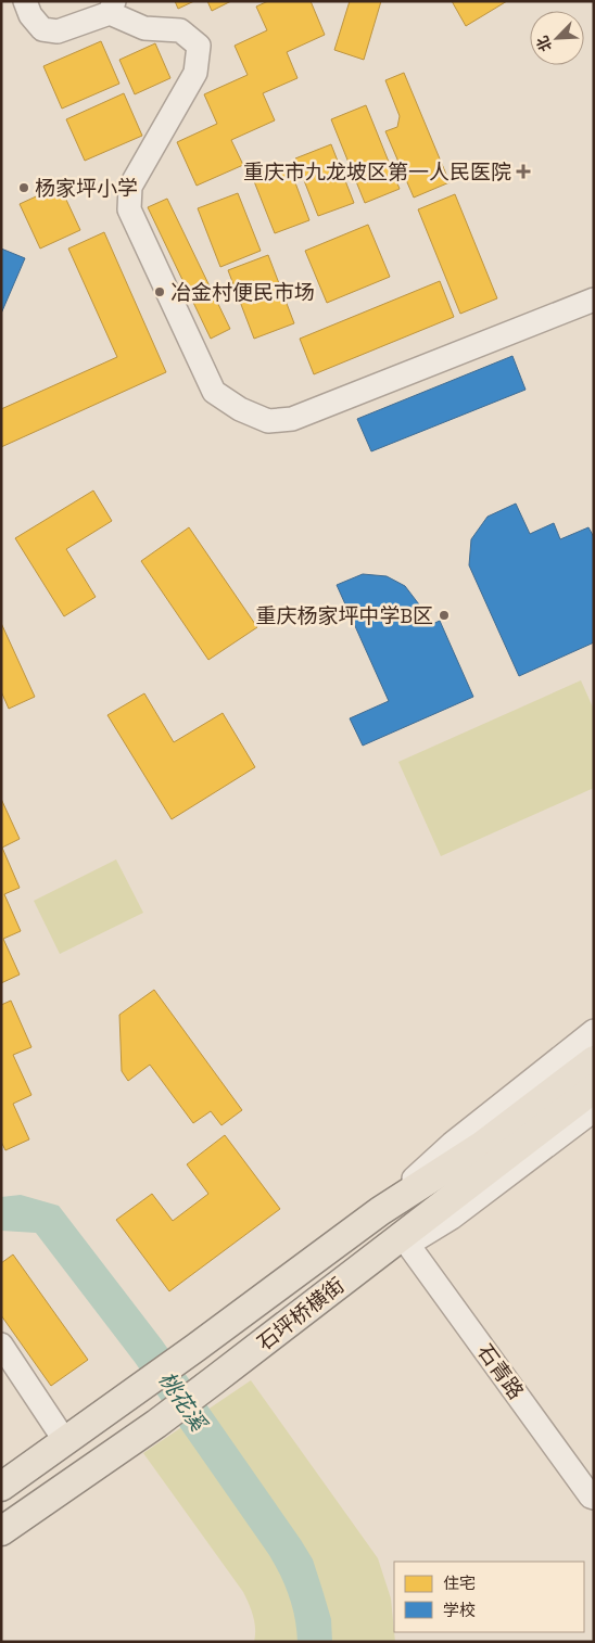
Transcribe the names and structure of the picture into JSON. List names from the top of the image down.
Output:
{
  "streets": {
    "main road": ["石坪桥横街"],
    "street": ["石青路"]
  },
  "water": ["桃花溪"],
  "places": {
    "health": ["重庆市九龙坡区第一人民医院"],
    "other": ["杨家坪小学", "冶金村便民市场", "重庆杨家坪中学B区"]
  },
  "legend": ["住宅", "学校"],
  "north": "bottom left"
}
